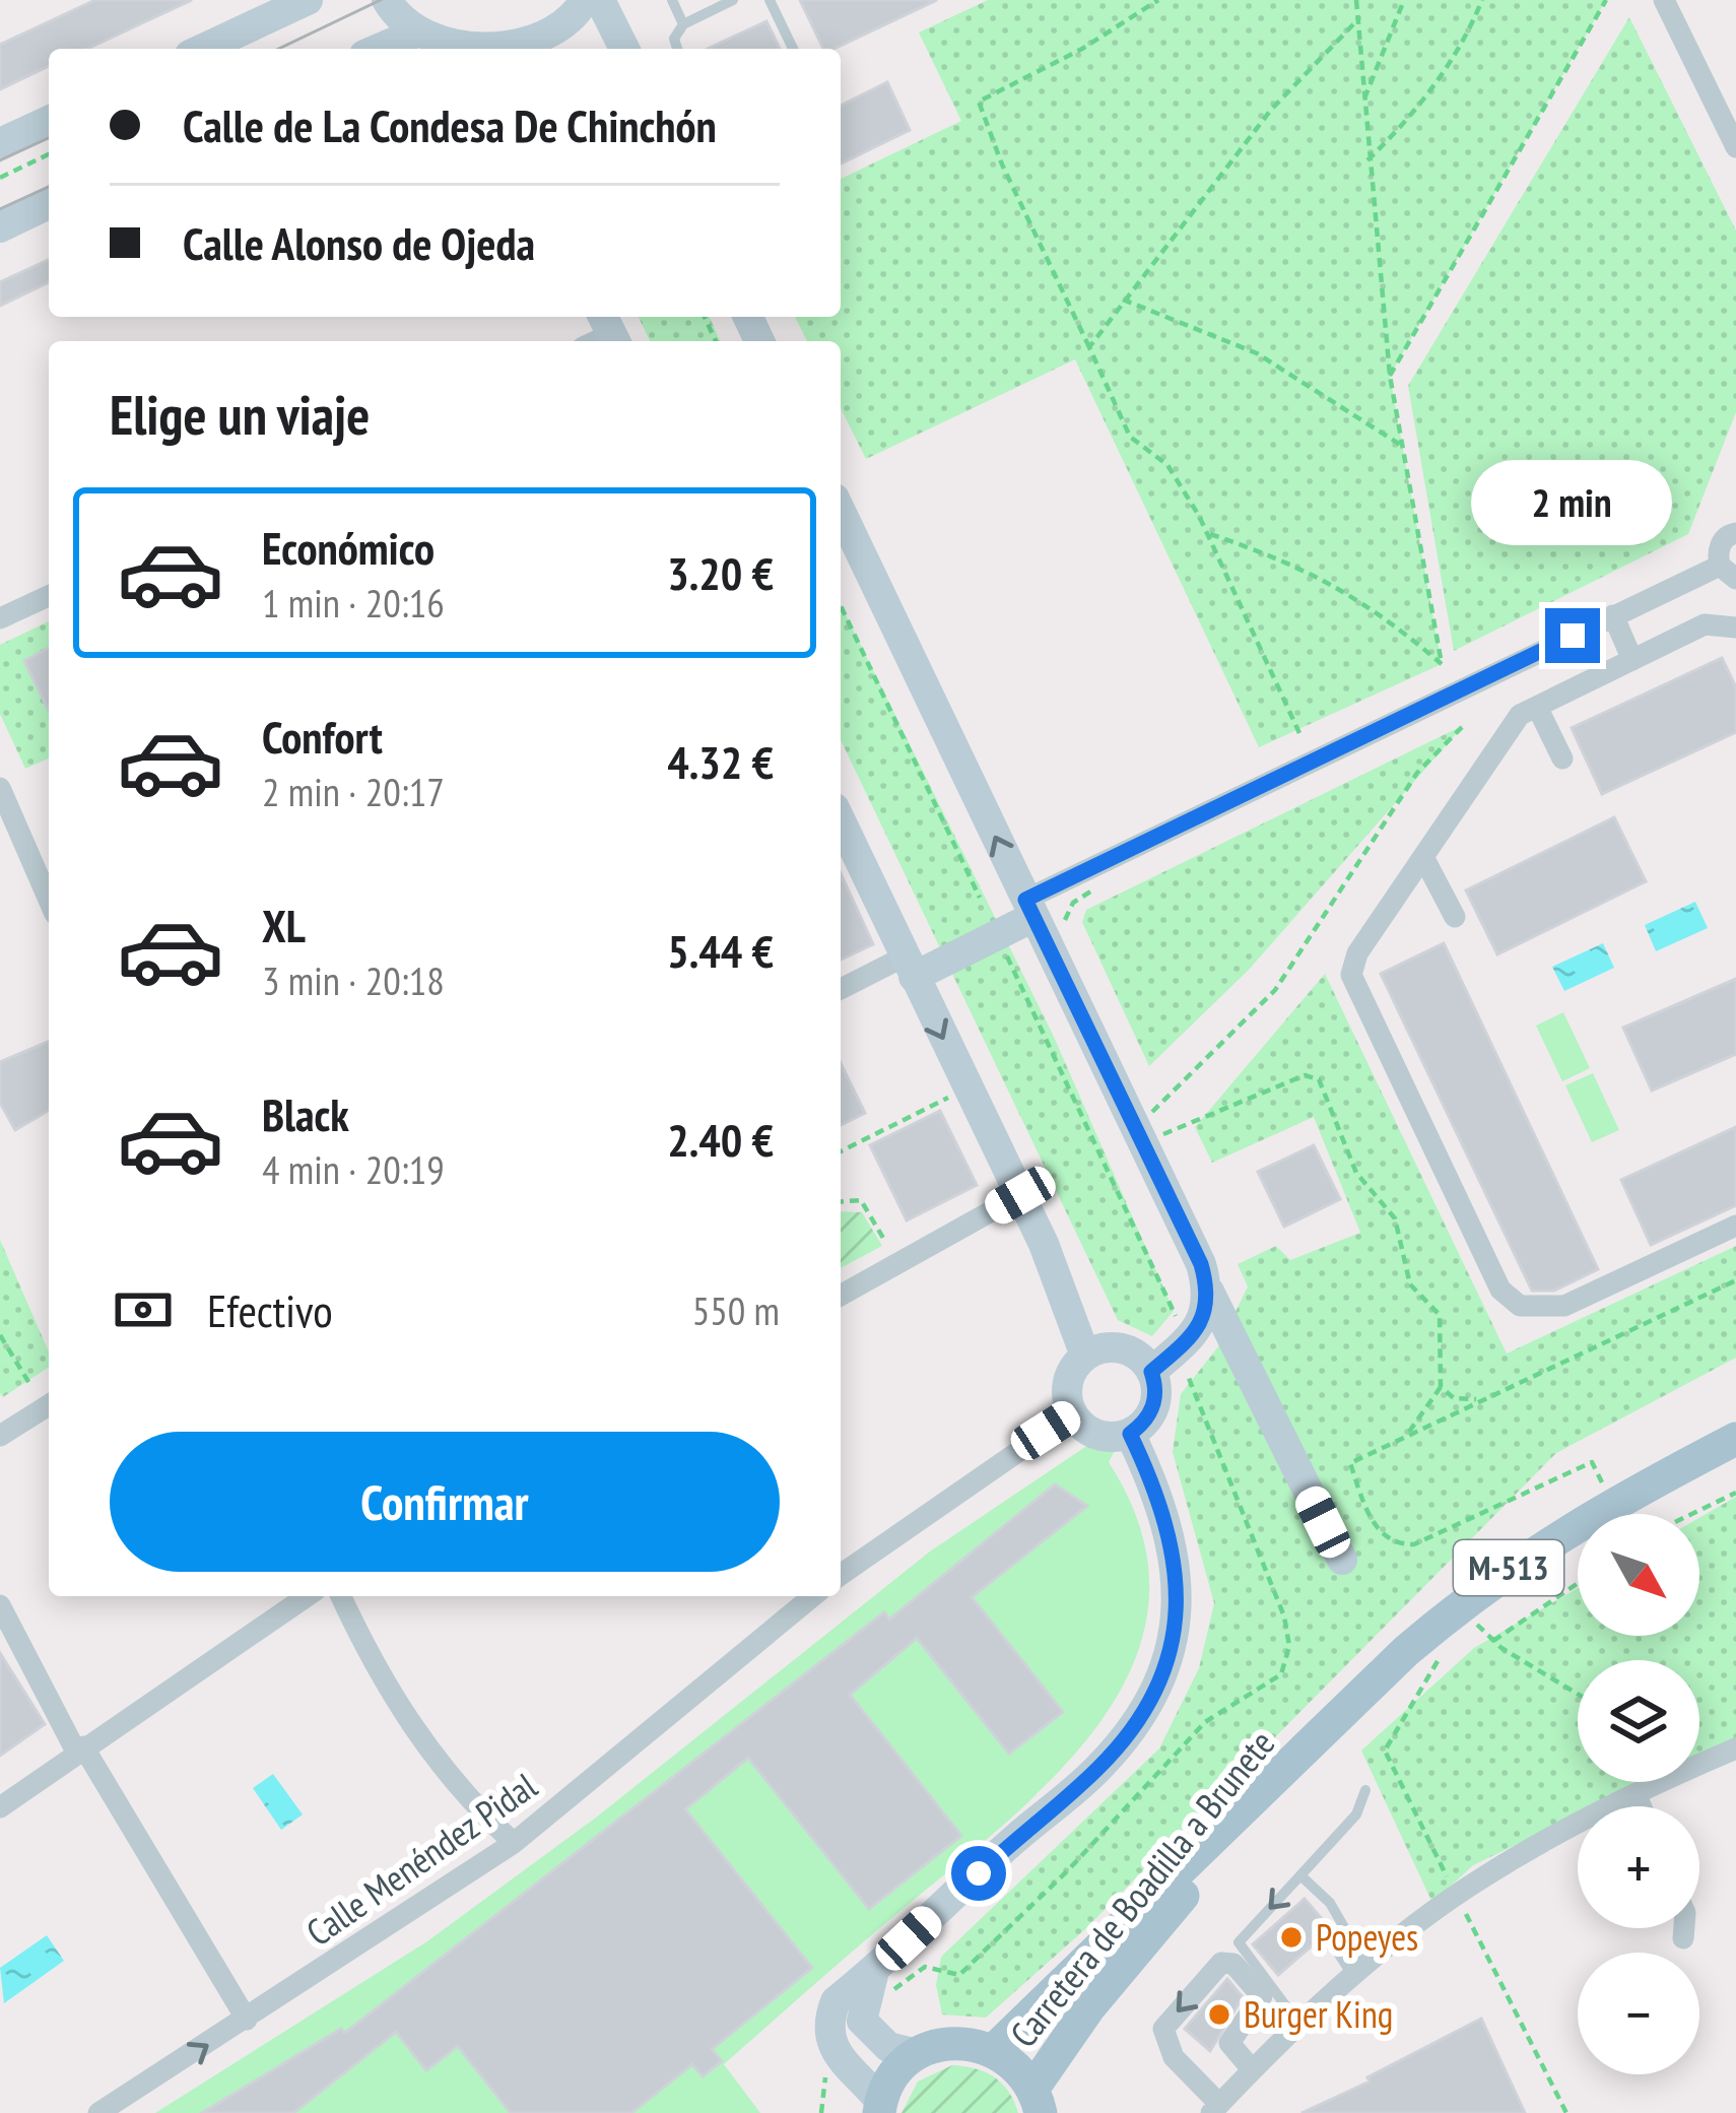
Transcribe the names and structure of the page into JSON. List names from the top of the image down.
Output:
{
  "streets": {
    "main road": ["M-513", "Carretera de Boadilla a Brunete"],
    "street": ["Calle Menéndez Pidal"]
  },
  "crossings": [
    ["M-513", "Carretera de Boadilla a Brunete"]
  ],
  "places": ["Popeyes", "Burger King"],
  "north": "bottom right",
  "page": {
    "banner": ["Calle de La Condesa De Chinchón", "Calle Alonso de Ojeda"],
    "heading": "Elige un viaje",
    "bubble": "2 min",
    "list": [
      {
        "name": "Económico",
        "note": "1 min · 20:16",
        "value": "3.20 €"
      },
      {
        "name": "Confort",
        "note": "2 min · 20:17",
        "value": "4.32 €"
      },
      {
        "name": "XL",
        "note": "3 min · 20:18",
        "value": "5.44 €"
      },
      {
        "name": "Black",
        "note": "4 min · 20:19",
        "value": "2.40 €"
      }
    ],
    "pay": ["Efectivo", "550 m"],
    "buttons": "Confirmar",
    "map_buttons": ["+", "−"]
  }
}
